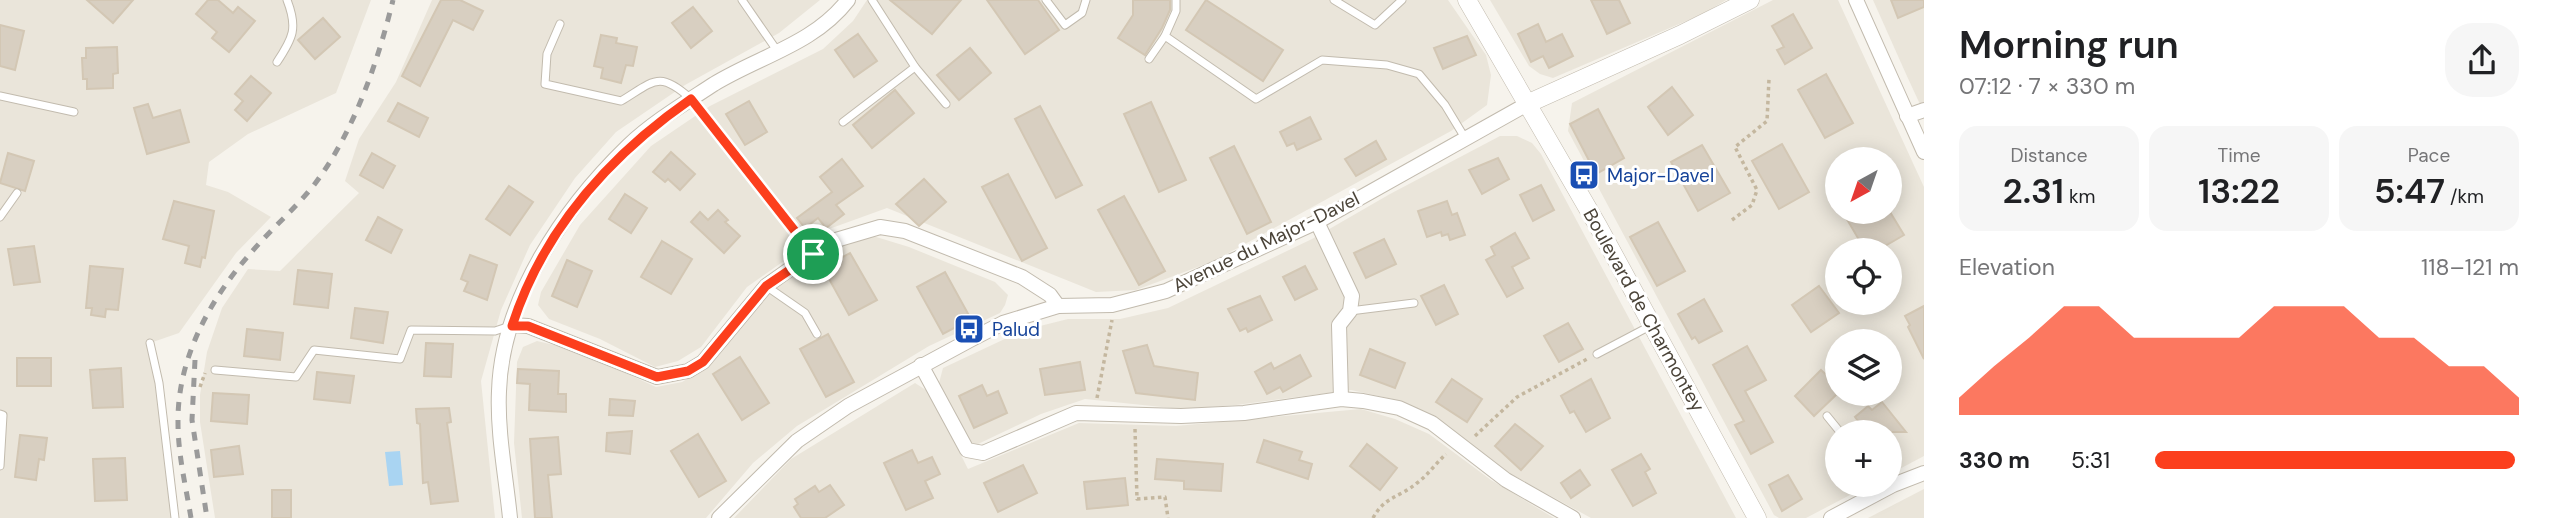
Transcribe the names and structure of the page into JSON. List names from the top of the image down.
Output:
{
  "streets": {
    "street": ["Avenue du Major-Davel", "Boulevard de Charmontey"]
  },
  "crossings": [
    ["Avenue du Major-Davel", "Boulevard de Charmontey"]
  ],
  "places": {
    "bus stop": ["Major-Davel", "Palud"]
  },
  "north": "bottom left",
  "page": {
    "heading": ["Morning run", "07:12 · 7 × 330 m"],
    "stats": [
      ["Distance", "2.31 km"],
      ["Time", "13:22"],
      ["Pace", "5:47 /km"]
    ],
    "map_buttons": "+",
    "chart": ["Elevation", "118–121 m"],
    "list": [
      {
        "name": "330 m",
        "note": "5:31"
      }
    ]
  }
}
